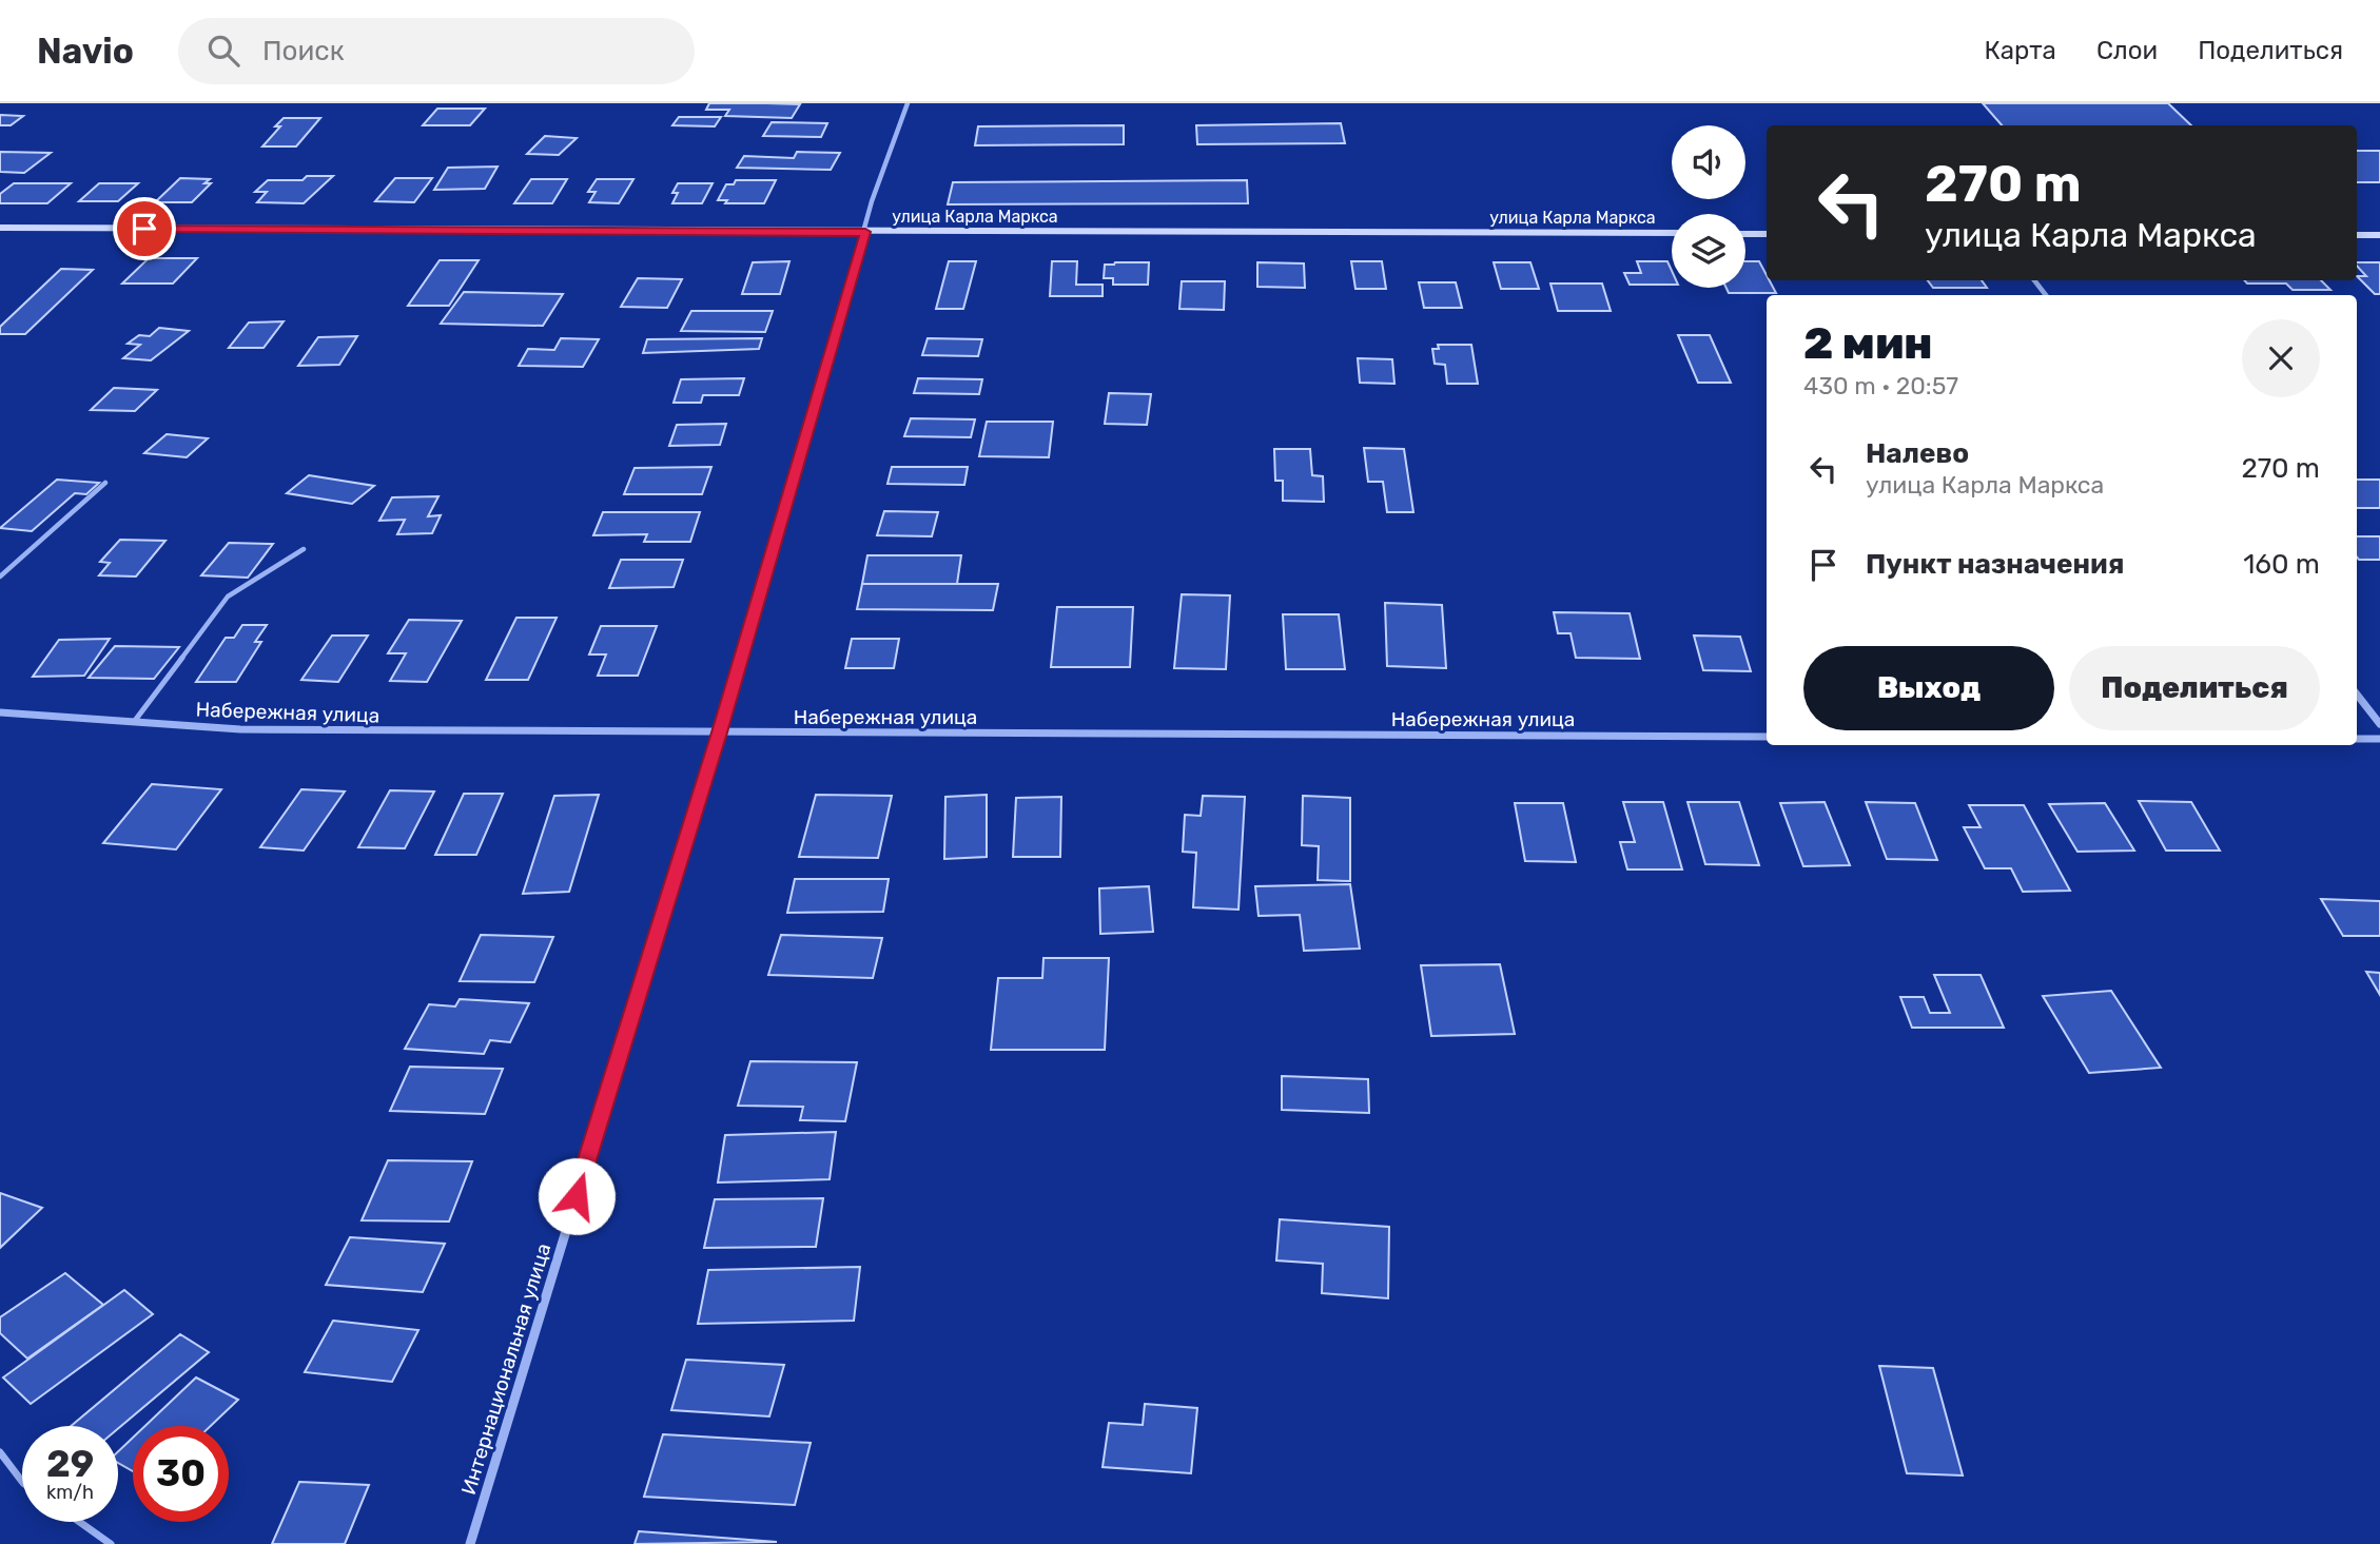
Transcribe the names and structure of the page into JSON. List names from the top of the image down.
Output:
{
  "streets": {
    "main road": ["улица Карла Маркса"],
    "street": ["Набережная улица", "Интернациональная улица"]
  },
  "crossings": [
    ["улица Карла Маркса", "Интернациональная улица"],
    ["Набережная улица", "Интернациональная улица"]
  ],
  "page": {
    "header": "Navio",
    "search": "Поиск",
    "nav": ["Карта", "Слои", "Поделиться"],
    "turn": ["270 m", "улица Карла Маркса"],
    "heading": ["2 мин", "430 m · 20:57"],
    "list": [
      {
        "name": "Налево",
        "note": "улица Карла Маркса",
        "value": "270 m"
      },
      {
        "name": "Пункт назначения",
        "value": "160 m"
      }
    ],
    "buttons": ["Выход", "Поделиться"],
    "speed": "29 km/h",
    "limit": "30"
  }
}
